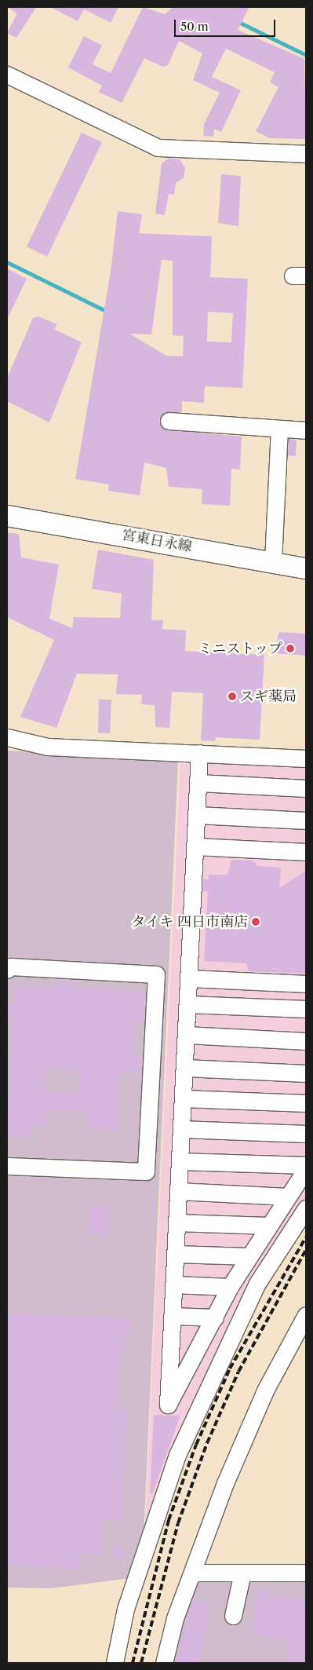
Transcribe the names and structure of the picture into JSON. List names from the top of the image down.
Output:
{
  "streets": {
    "main road": ["宮東日永線"]
  },
  "places": ["ミニストップ", "スギ薬局", "タイキ 四日市南店"],
  "scale_bar": "50 m"
}
